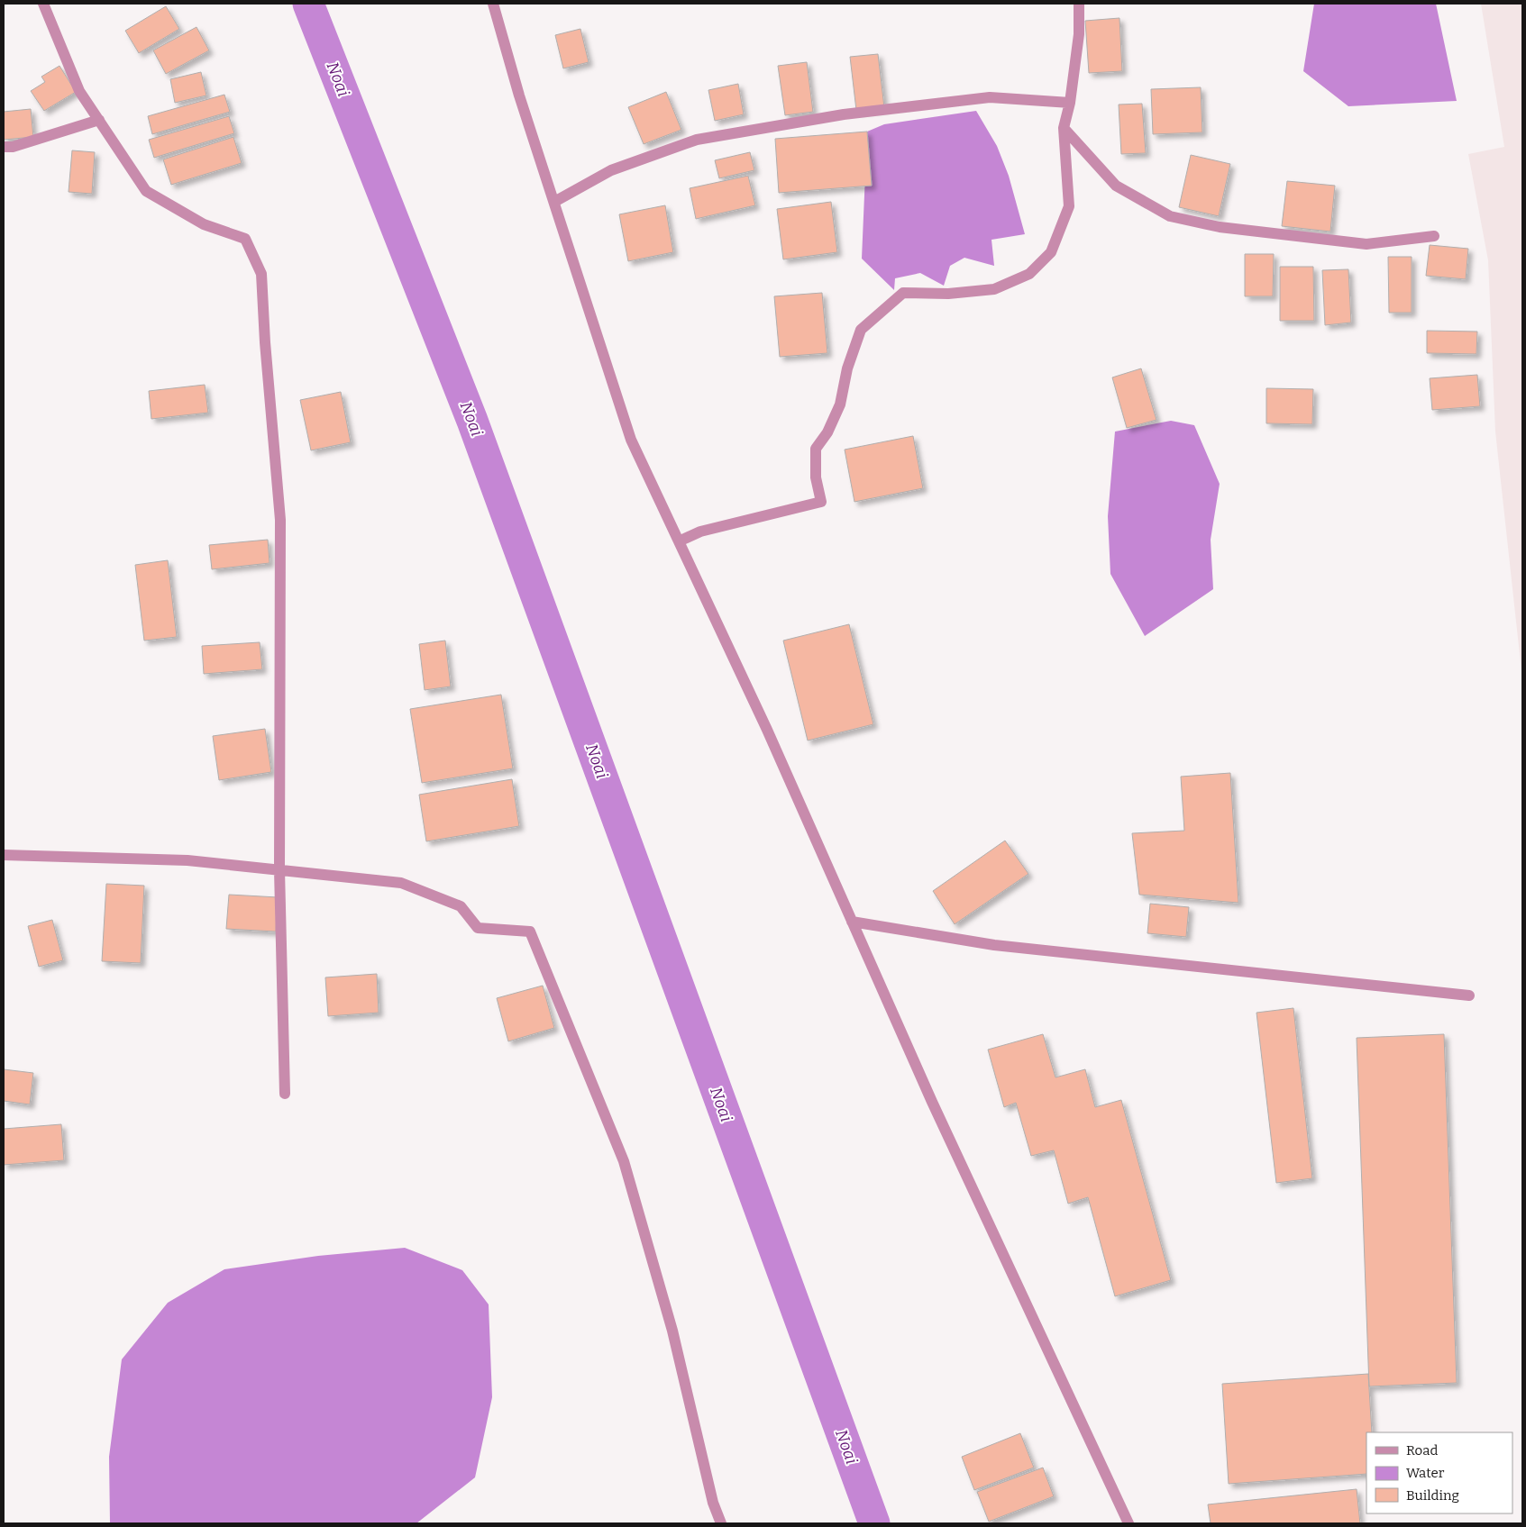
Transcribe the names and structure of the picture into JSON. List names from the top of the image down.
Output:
{
  "water": ["Noai"],
  "legend": ["Road", "Water", "Building"]
}
